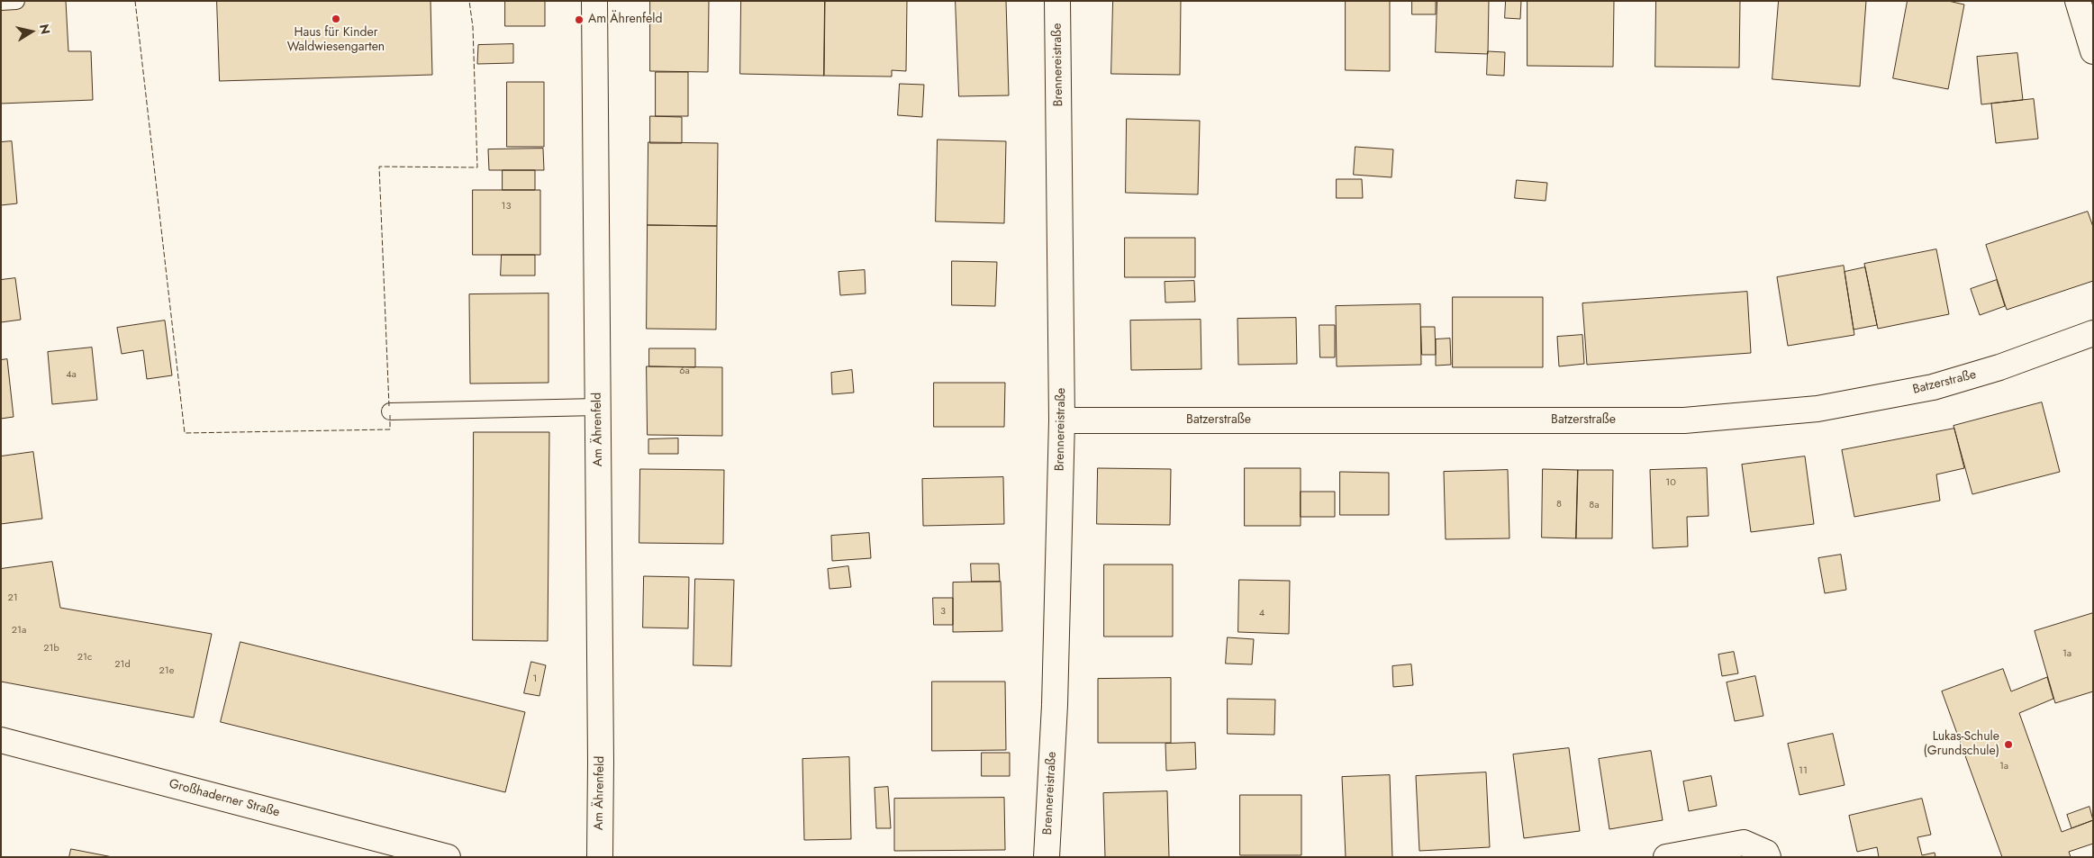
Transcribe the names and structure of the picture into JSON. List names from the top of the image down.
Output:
{
  "streets": {
    "street": [
      "Brennereistraße",
      "Batzerstraße",
      "Am Ährenfeld",
      "Großhaderner Straße"
    ]
  },
  "crossings": [
    ["Brennereistraße", "Batzerstraße"]
  ],
  "places": ["Haus für Kinder Waldwiesengarten", "Am Ährenfeld", "Lukas-Schule (Grundschule)"],
  "house_numbers": [
    "13",
    "6a",
    "4a",
    "10",
    "8",
    "8a",
    "21",
    "3",
    "4",
    "21a",
    "21b",
    "1a",
    "21c",
    "21d",
    "21e",
    "1",
    "1a",
    "11"
  ],
  "north": "right"
}
